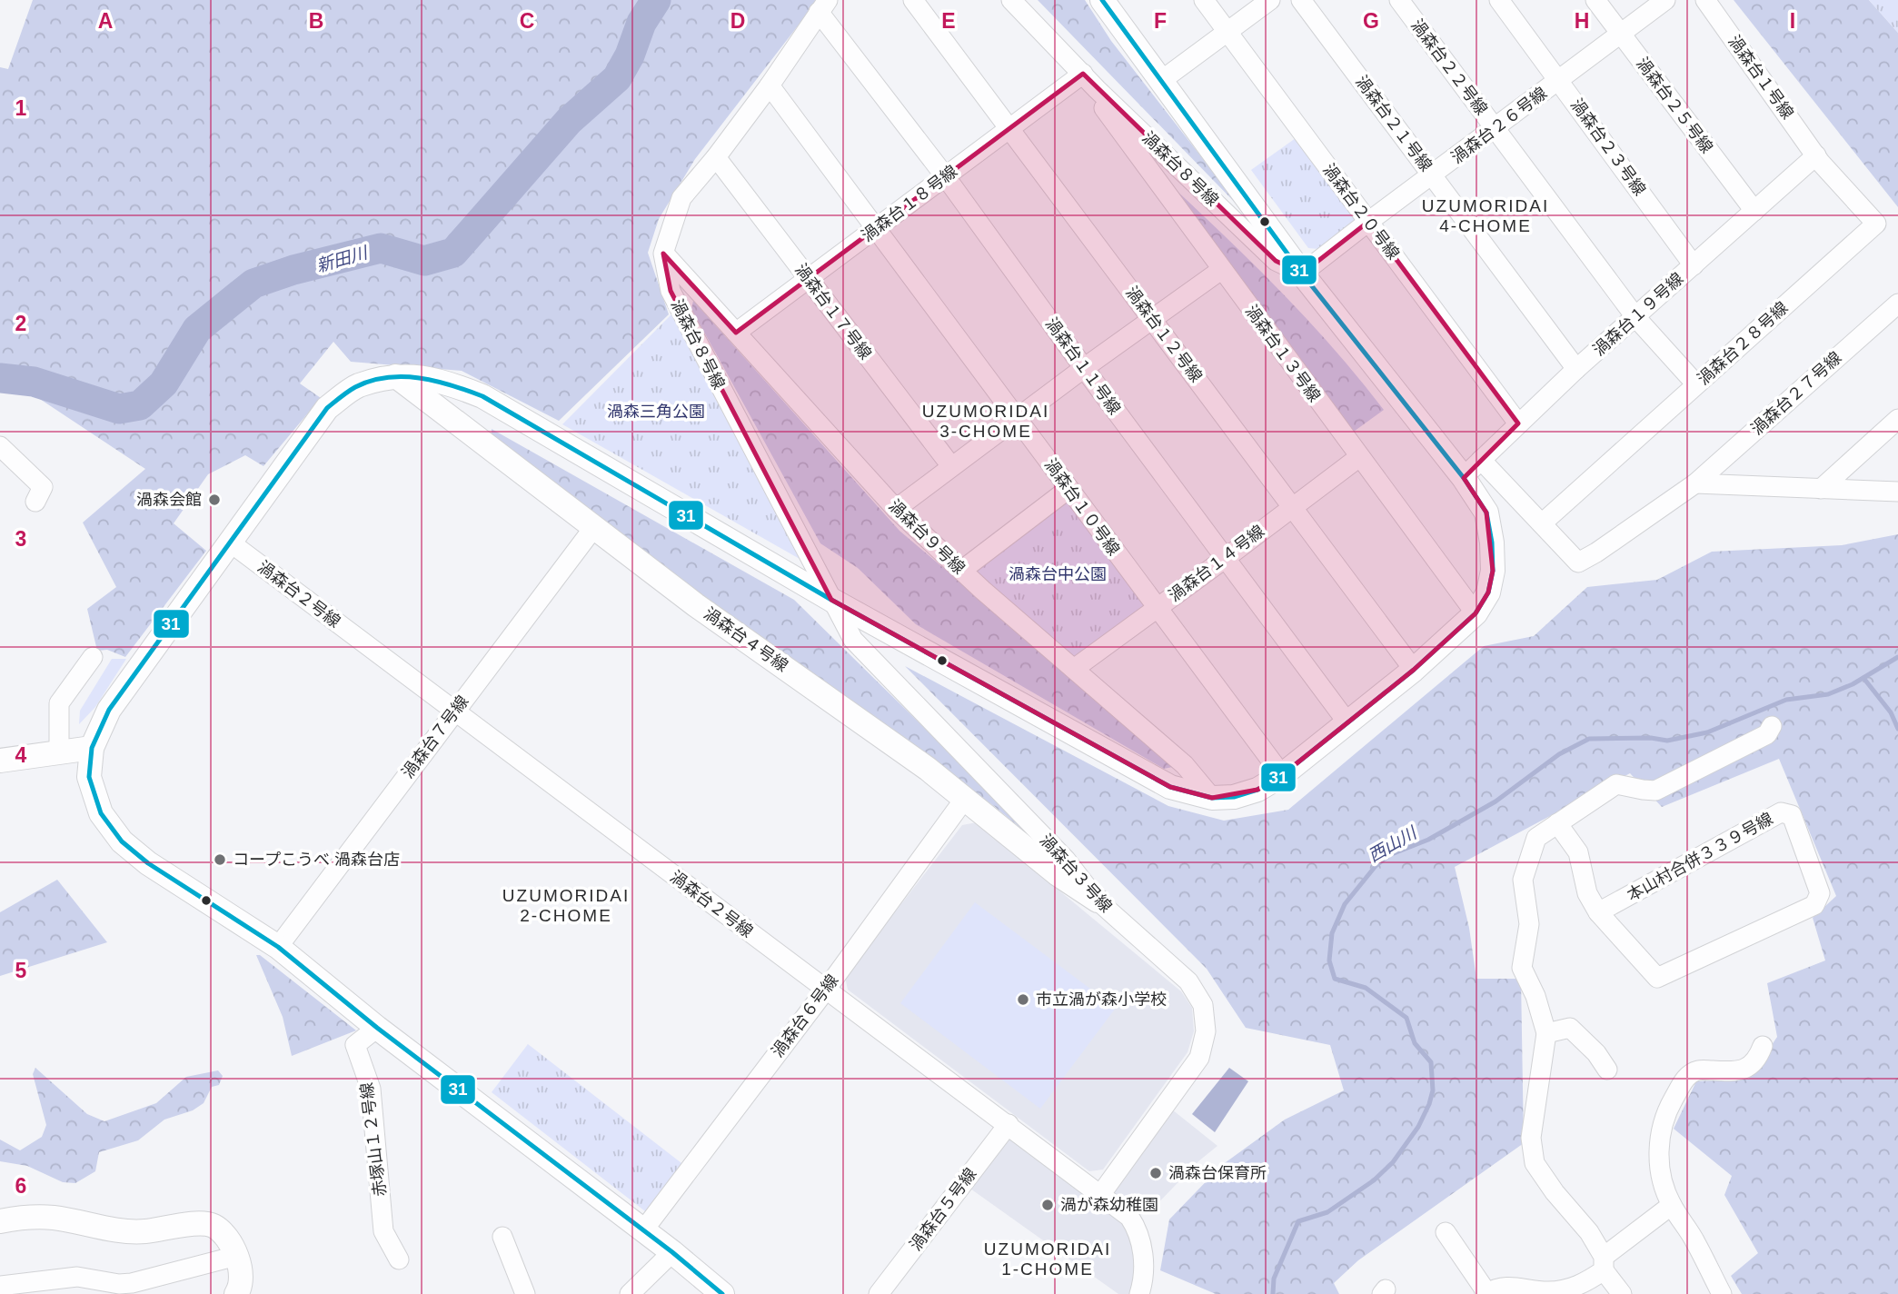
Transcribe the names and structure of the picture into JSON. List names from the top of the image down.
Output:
{
  "streets": {
    "street": [
      "渦森台２２号線",
      "渦森台１号線",
      "渦森台２５号線",
      "渦森台２１号線",
      "渦森台２６号線",
      "渦森台２３号線",
      "渦森台８号線",
      "渦森台１８号線",
      "渦森台２０号線",
      "渦森台１７号線",
      "渦森台１９号線",
      "渦森台１２号線",
      "渦森台２８号線",
      "渦森台１３号線",
      "渦森台１１号線",
      "渦森台２７号線",
      "渦森台１０号線",
      "渦森台９号線",
      "渦森台１４号線",
      "渦森台２号線",
      "渦森台４号線",
      "渦森台７号線",
      "本山村合併３３９号線",
      "渦森台３号線",
      "渦森台６号線",
      "赤塚山１２号線",
      "渦森台５号線"
    ]
  },
  "crossings": [
    ["渦森台２２号線", "渦森台２６号線"],
    ["渦森台２２号線", "渦森台１９号線"],
    ["渦森台２２号線", "渦森台２８号線"],
    ["渦森台１号線", "渦森台１９号線"],
    ["渦森台１号線", "渦森台２８号線"],
    ["渦森台２５号線", "渦森台２６号線"],
    ["渦森台２５号線", "渦森台１９号線"],
    ["渦森台２１号線", "渦森台２６号線"],
    ["渦森台２１号線", "渦森台１９号線"],
    ["渦森台２６号線", "渦森台２３号線"],
    ["渦森台２６号線", "渦森台８号線"],
    ["渦森台２６号線", "渦森台２０号線"],
    ["渦森台２３号線", "渦森台１９号線"],
    ["渦森台８号線", "渦森台１８号線"],
    ["渦森台８号線", "渦森台１７号線"],
    ["渦森台８号線", "渦森台１３号線"],
    ["渦森台８号線", "渦森台１１号線"],
    ["渦森台８号線", "渦森台１０号線"],
    ["渦森台８号線", "渦森台９号線"],
    ["渦森台８号線", "渦森台３号線"],
    ["渦森台１８号線", "渦森台１７号線"],
    ["渦森台１８号線", "渦森台１２号線"],
    ["渦森台１８号線", "渦森台１１号線"],
    ["渦森台１８号線", "渦森台１０号線"],
    ["渦森台１８号線", "渦森台９号線"],
    ["渦森台２０号線", "渦森台１９号線"],
    ["渦森台１９号線", "渦森台２８号線"],
    ["渦森台１９号線", "渦森台２７号線"],
    ["渦森台１２号線", "渦森台１４号線"],
    ["渦森台２８号線", "渦森台２７号線"],
    ["渦森台１３号線", "渦森台１４号線"],
    ["渦森台１１号線", "渦森台１４号線"],
    ["渦森台１０号線", "渦森台１４号線"],
    ["渦森台９号線", "渦森台１４号線"],
    ["渦森台２号線", "渦森台７号線"],
    ["渦森台２号線", "渦森台３号線"],
    ["渦森台２号線", "渦森台６号線"],
    ["渦森台２号線", "渦森台５号線"],
    ["渦森台４号線", "渦森台７号線"],
    ["渦森台４号線", "渦森台３号線"],
    ["渦森台４号線", "渦森台６号線"]
  ],
  "districts": [
    "UZUMORIDAI 4-CHOME",
    "UZUMORIDAI 3-CHOME",
    "UZUMORIDAI 2-CHOME",
    "UZUMORIDAI 1-CHOME"
  ],
  "water": ["新田川", "西山川"],
  "parks": ["渦森三角公園", "渦森台中公園"],
  "places": [
    "渦森会館",
    "コープこうべ 渦森台店",
    "市立渦が森小学校",
    "渦森台保育所",
    "渦が森幼稚園"
  ],
  "lines": ["transit line 31"],
  "grid": {
    "columns": [
      "A",
      "B",
      "C",
      "D",
      "E",
      "F",
      "G",
      "H",
      "I"
    ],
    "rows": [
      "1",
      "2",
      "3",
      "4",
      "5",
      "6"
    ]
  }
}
